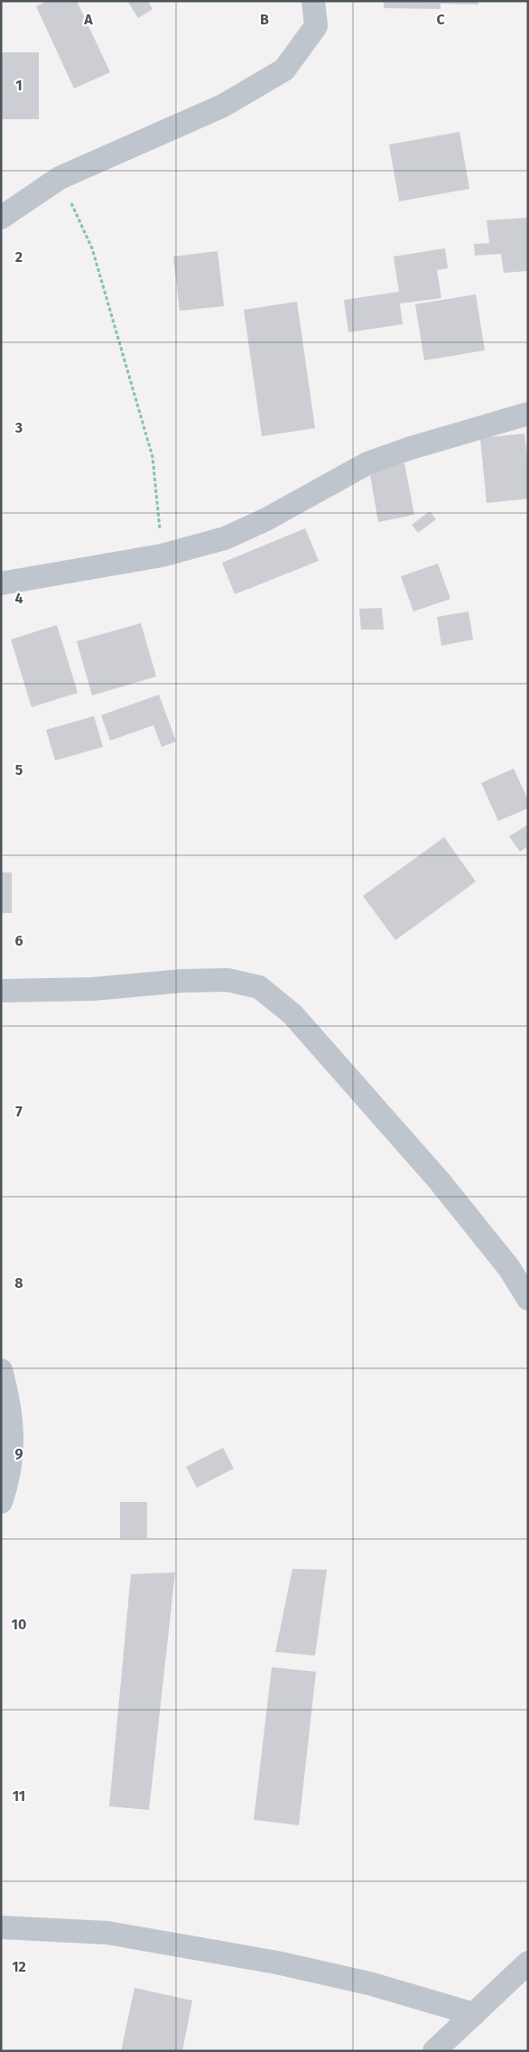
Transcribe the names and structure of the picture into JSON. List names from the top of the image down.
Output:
{
  "grid": {
    "columns": ["A", "B", "C"],
    "rows": [
      "1",
      "2",
      "3",
      "4",
      "5",
      "6",
      "7",
      "8",
      "9",
      "10",
      "11",
      "12"
    ]
  }
}
